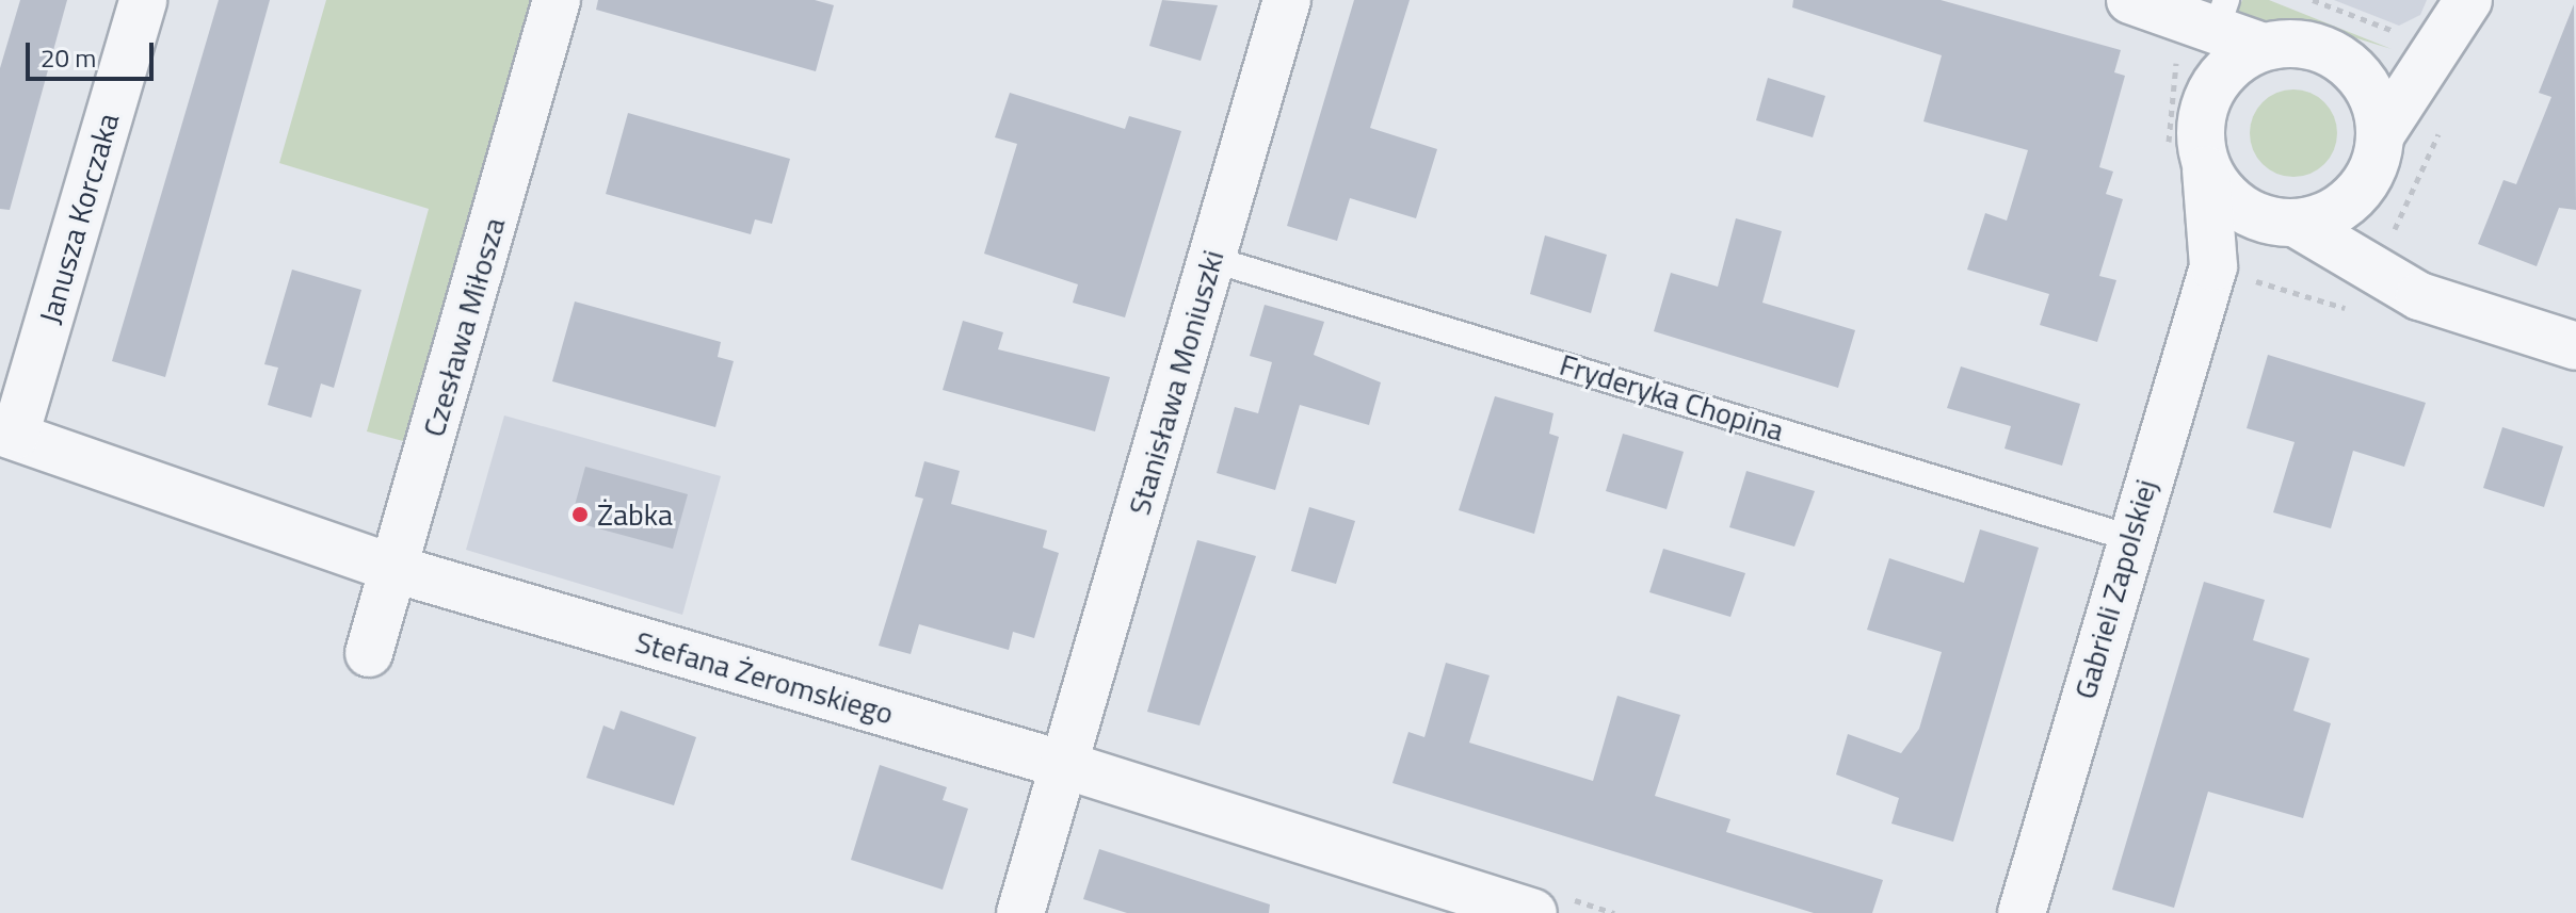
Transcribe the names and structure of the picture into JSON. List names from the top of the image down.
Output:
{
  "streets": {
    "street": [
      "Janusza Korczaka",
      "Czesława Miłosza",
      "Stanisława Moniuszki",
      "Gabrieli Zapolskiej",
      "Stefana Żeromskiego"
    ],
    "lane": ["Fryderyka Chopina"]
  },
  "crossings": [
    ["Janusza Korczaka", "Stefana Żeromskiego"],
    ["Czesława Miłosza", "Stefana Żeromskiego"],
    ["Stanisława Moniuszki", "Fryderyka Chopina"],
    ["Stanisława Moniuszki", "Stefana Żeromskiego"],
    ["Fryderyka Chopina", "Gabrieli Zapolskiej"]
  ],
  "places": ["Żabka"],
  "scale_bar": "20 m"
}
